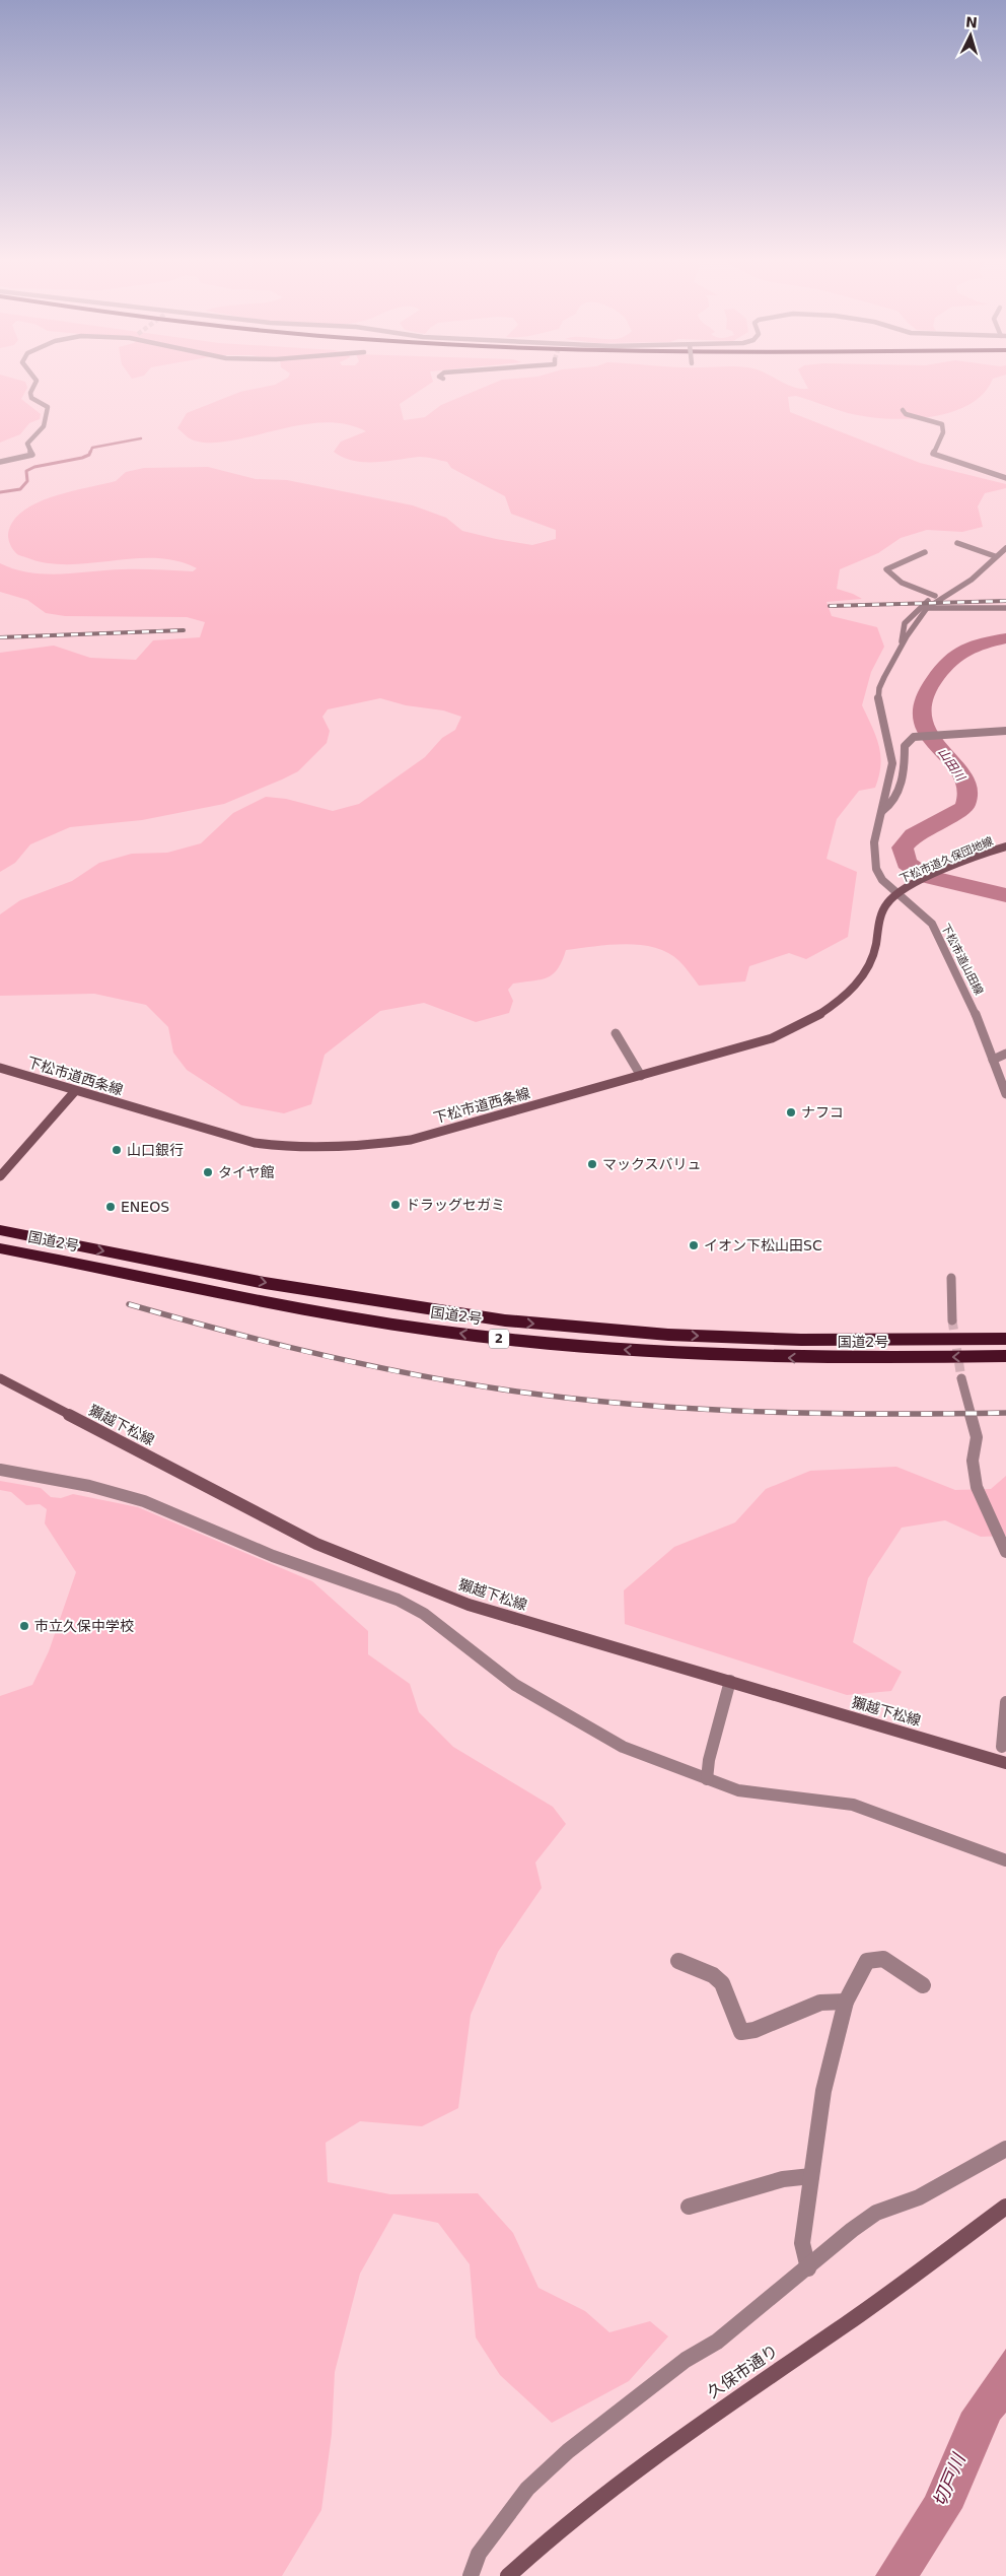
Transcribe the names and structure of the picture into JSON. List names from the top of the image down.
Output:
{
  "streets": {
    "highway": ["国道2号", "2"],
    "street": [
      "下松市道久保団地線",
      "下松市道山田線",
      "下松市道西条線",
      "獺越下松線",
      "久保市通り"
    ]
  },
  "crossings": [
    ["下松市道久保団地線", "下松市道山田線"],
    ["下松市道久保団地線", "下松市道西条線"],
    ["下松市道山田線", "下松市道西条線"]
  ],
  "water": ["山田川", "切戸川"],
  "places": [
    "ナフコ",
    "山口銀行",
    "マックスバリュ",
    "タイヤ館",
    "ドラッグセガミ",
    "ENEOS",
    "イオン下松山田SC",
    "市立久保中学校"
  ],
  "north": "top"
}
